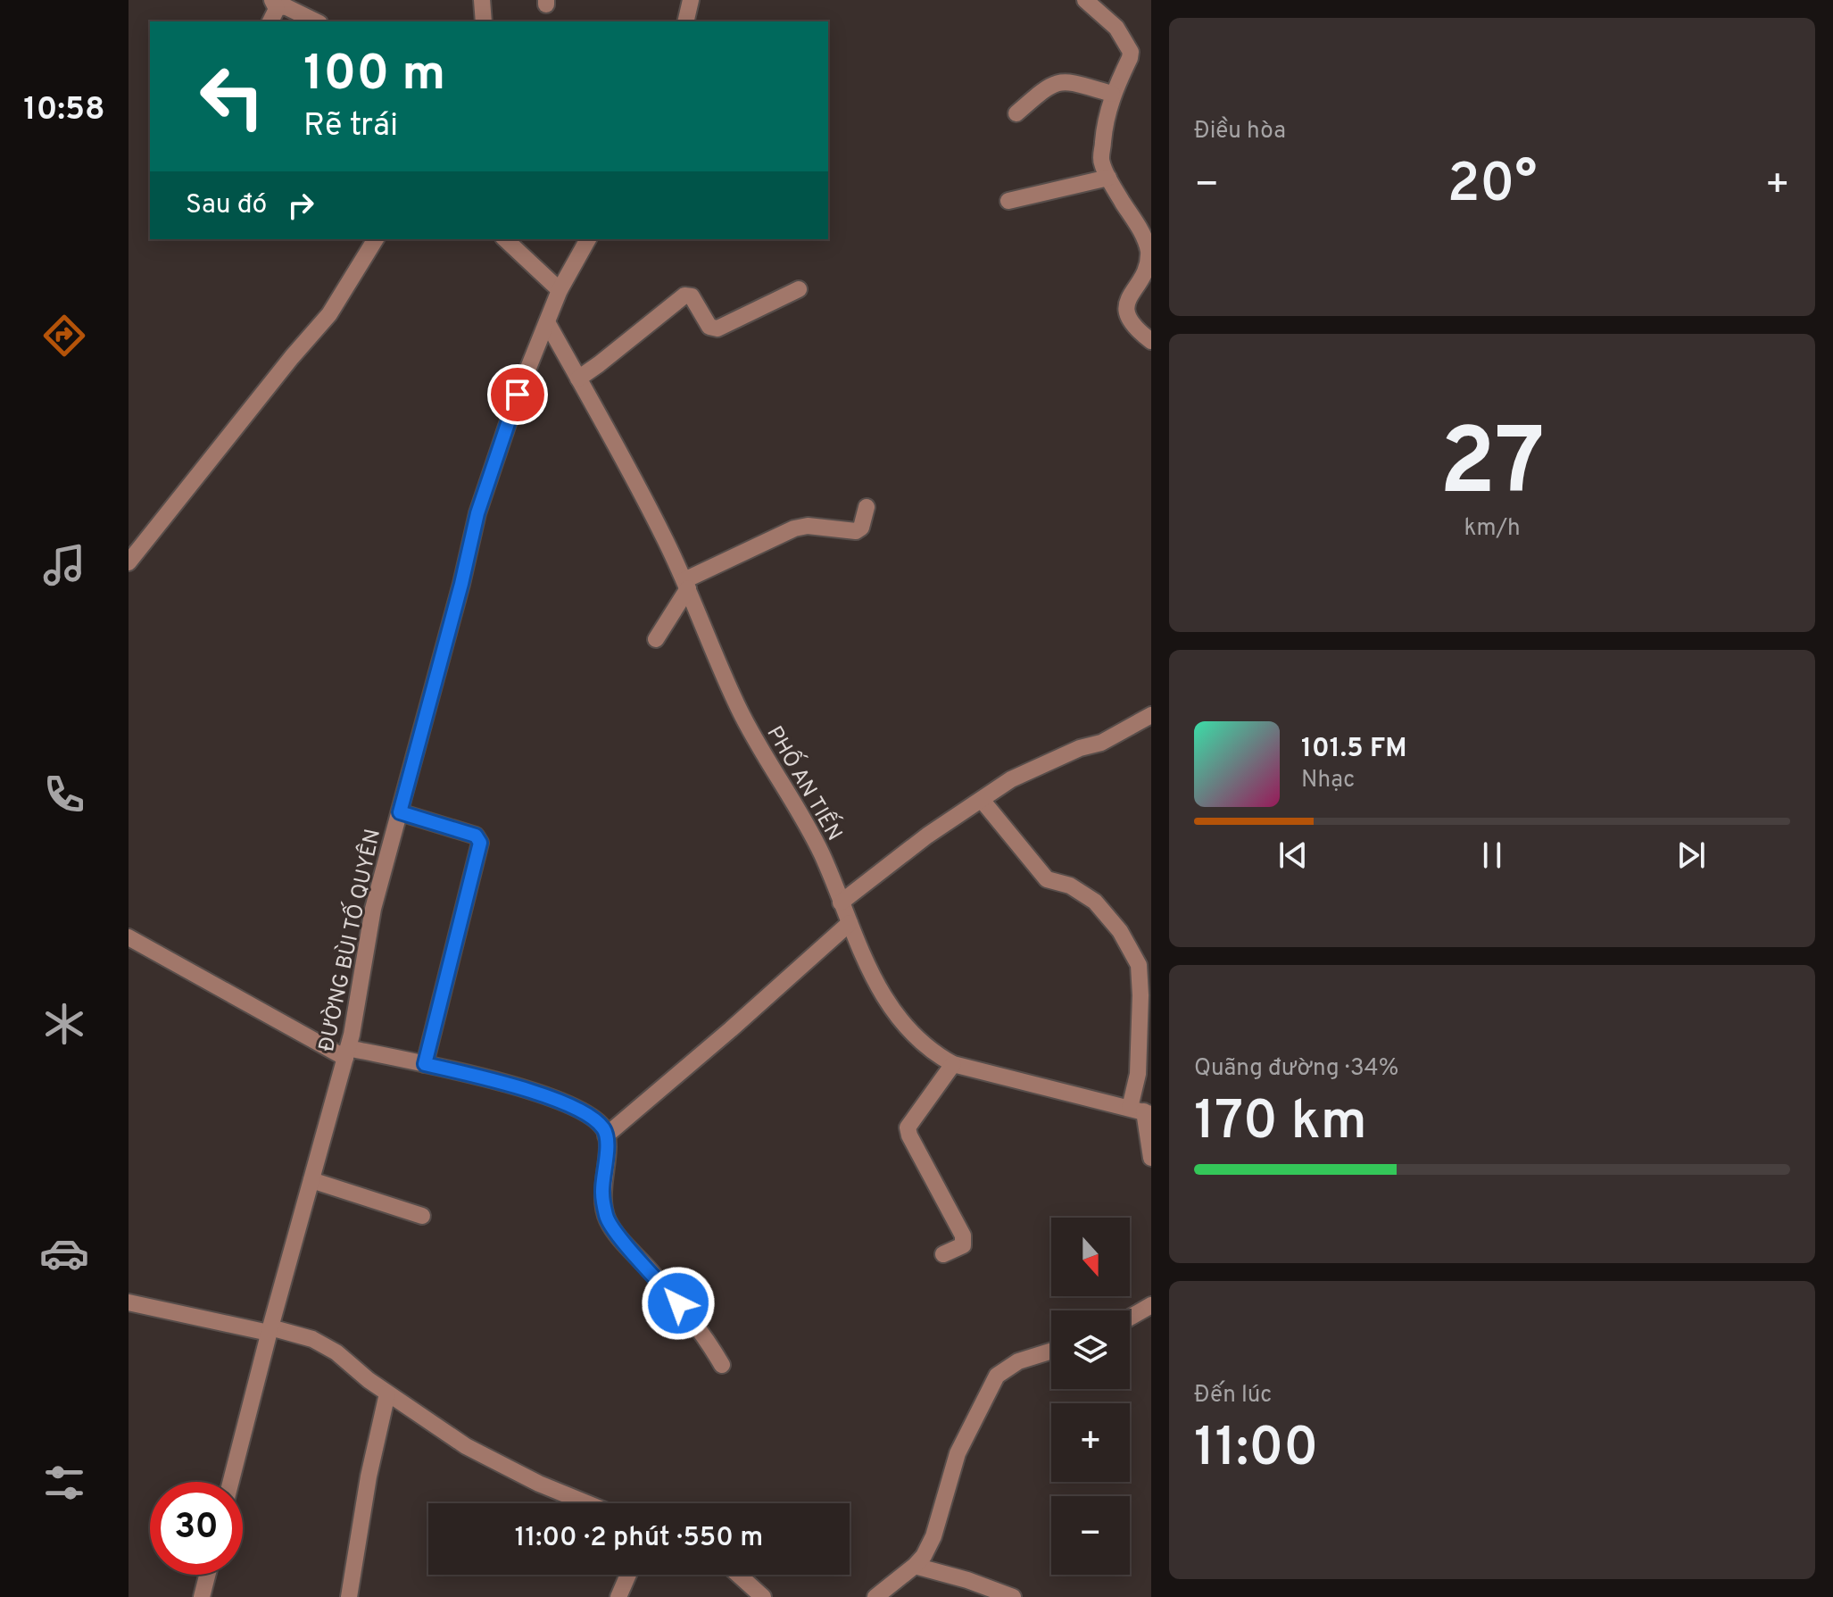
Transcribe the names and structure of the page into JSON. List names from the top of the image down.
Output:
{
  "streets": {
    "street": ["PHỐ AN TIẾN", "ĐƯỜNG BÙI TỐ QUYÊN"]
  },
  "crossings": [
    ["PHỐ AN TIẾN", "ĐƯỜNG BÙI TỐ QUYÊN"]
  ],
  "north": "bottom",
  "page": {
    "tabs": "10:58",
    "tile": [
      "Điều hòa",
      ["27", "km/h"],
      ["Quãng đường · 34%", "170 km"],
      ["Đến lúc", "11:00"]
    ],
    "turn": ["100 m", "Rẽ trái"],
    "heat": ["−", "20°", "+"],
    "then": "Sau đó",
    "song": ["101.5 FM", "Nhạc"],
    "map_buttons": ["+", "−"],
    "limit": "30",
    "trip": "11:00 · 2 phút · 550 m"
  }
}
